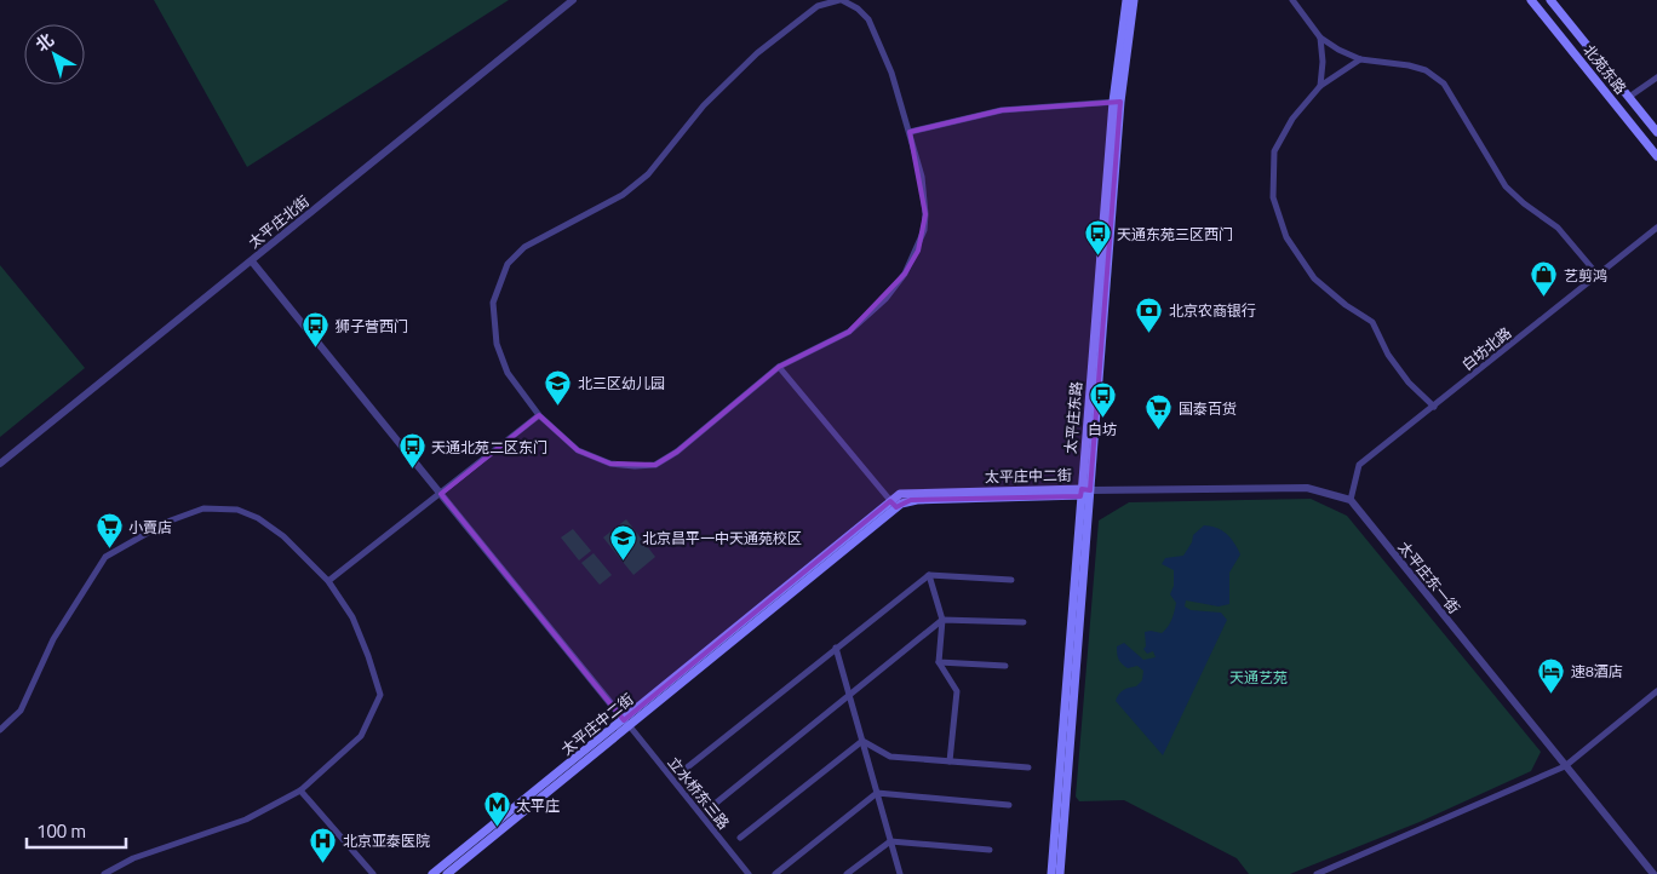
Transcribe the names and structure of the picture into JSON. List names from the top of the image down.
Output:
{
  "streets": {
    "main road": ["北苑东路", "太平庄东路", "太平庄中二街"],
    "street": [
      "太平庄北街",
      "白坊北路",
      "太平庄东一街",
      "立水桥东三路"
    ]
  },
  "crossings": [
    ["白坊北路", "太平庄东一街"],
    ["太平庄东路", "太平庄中二街"],
    ["太平庄中二街", "立水桥东三路"]
  ],
  "parks": ["天通艺苑"],
  "places": {
    "bus stop": [
      "天通东苑三区西门",
      "狮子营西门",
      "白坊",
      "天通北苑二区东门"
    ],
    "shop": ["艺剪鸿"],
    "bank": ["北京农商银行"],
    "school or university": ["北三区幼儿园", "北京昌平一中天通苑校区"],
    "supermarket": ["国泰百货", "小賣店"],
    "hotel": ["速8酒店"],
    "metro station": ["太平庄"],
    "hospital": ["北京亚泰医院"]
  },
  "scale_bar": "100 m",
  "north": "top left"
}
